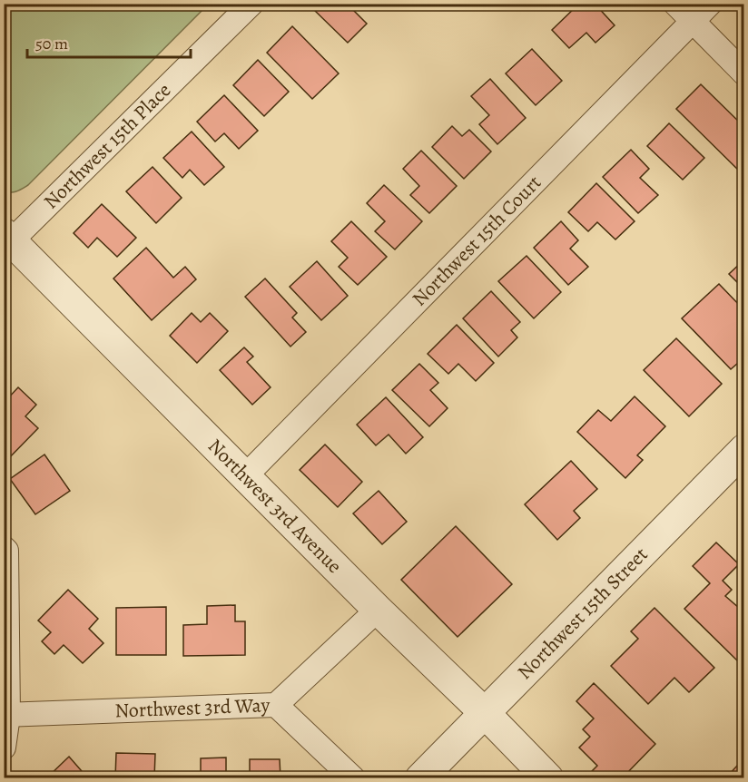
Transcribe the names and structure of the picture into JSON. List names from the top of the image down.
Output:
{
  "streets": {
    "street": [
      "Northwest 15th Place",
      "Northwest 15th Court",
      "Northwest 3rd Avenue",
      "Northwest 15th Street",
      "Northwest 3rd Way"
    ]
  },
  "crossings": [
    ["Northwest 15th Place", "Northwest 3rd Avenue"],
    ["Northwest 15th Court", "Northwest 3rd Avenue"],
    ["Northwest 3rd Avenue", "Northwest 15th Street"],
    ["Northwest 3rd Avenue", "Northwest 3rd Way"]
  ],
  "scale_bar": "50 m"
}
